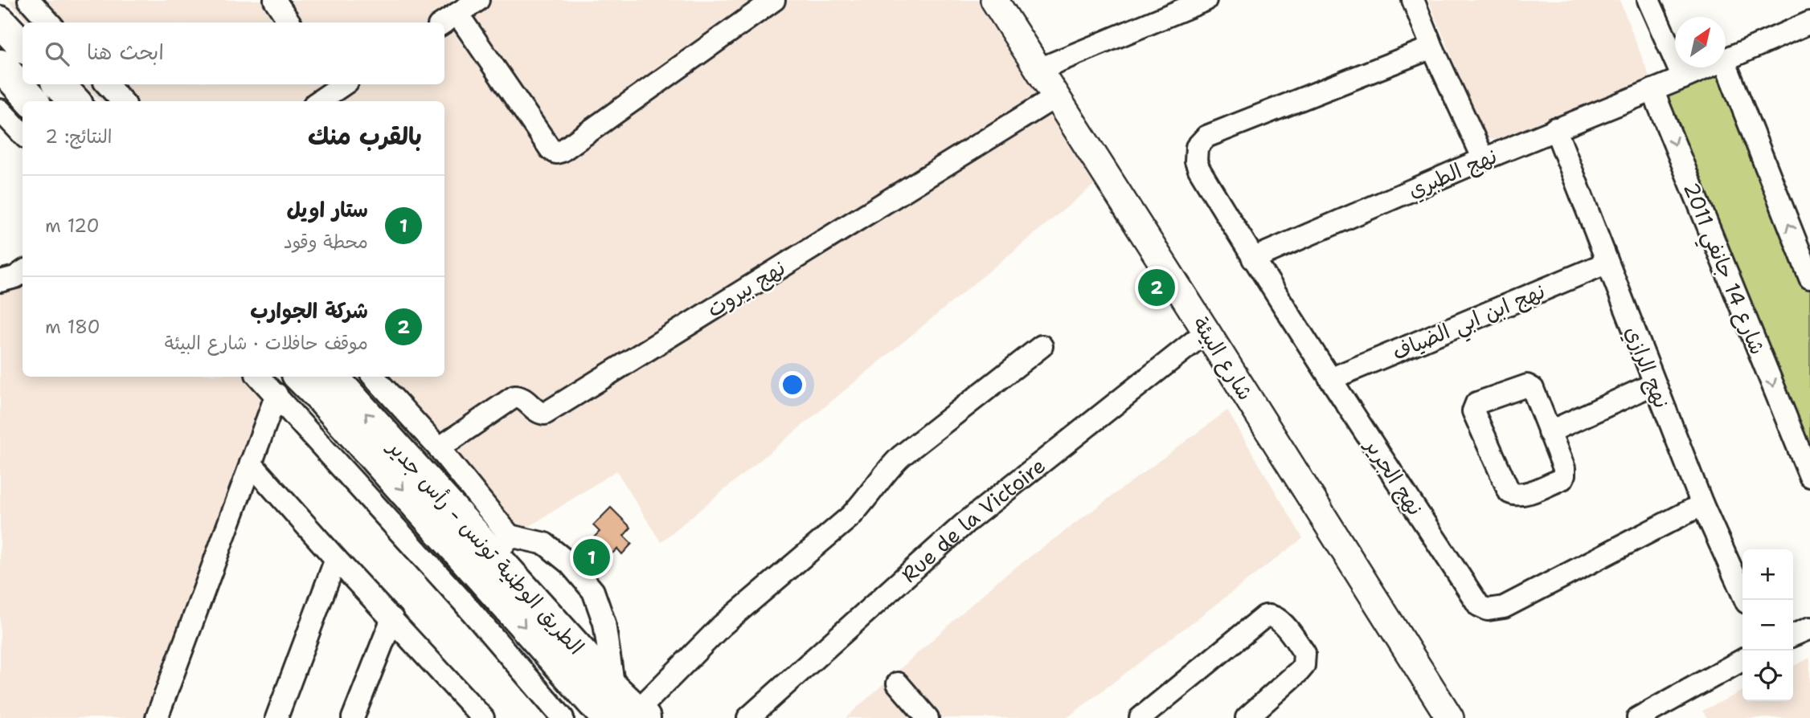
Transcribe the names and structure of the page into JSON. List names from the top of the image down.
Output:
{
  "streets": {
    "highway": ["الطريق الوطنية تونس - رأس جدير"],
    "main road": ["شارع البيئة"],
    "street": [
      "نهج الطبري",
      "شارع 14 جانفي 2011",
      "نهج بيروت",
      "نهج ابن ابي الضياف",
      "نهج الرازي",
      "نهج الجرير",
      "Rue de la Victoire"
    ]
  },
  "crossings": [
    ["نهج الطبري", "شارع 14 جانفي 2011"],
    ["نهج الطبري", "نهج الرازي"],
    ["نهج الطبري", "نهج الجرير"],
    ["نهج بيروت", "شارع البيئة"],
    ["نهج ابن ابي الضياف", "نهج الرازي"],
    ["نهج ابن ابي الضياف", "نهج الجرير"],
    ["شارع البيئة", "Rue de la Victoire"],
    ["نهج الرازي", "نهج الجرير"]
  ],
  "north": "top right",
  "page": {
    "search": "ابحث هنا",
    "heading": ["بالقرب منك", "النتائج: 2"],
    "list": [
      {
        "mark": "1",
        "name": "ستار اويل",
        "note": "محطة وقود",
        "value": "120 m"
      },
      {
        "mark": "2",
        "name": "شركة الجوارب",
        "note": "موقف حافلات · شارع البيئة",
        "value": "180 m"
      }
    ],
    "pins": ["2", "1"],
    "map_buttons": ["+", "−"]
  }
}
